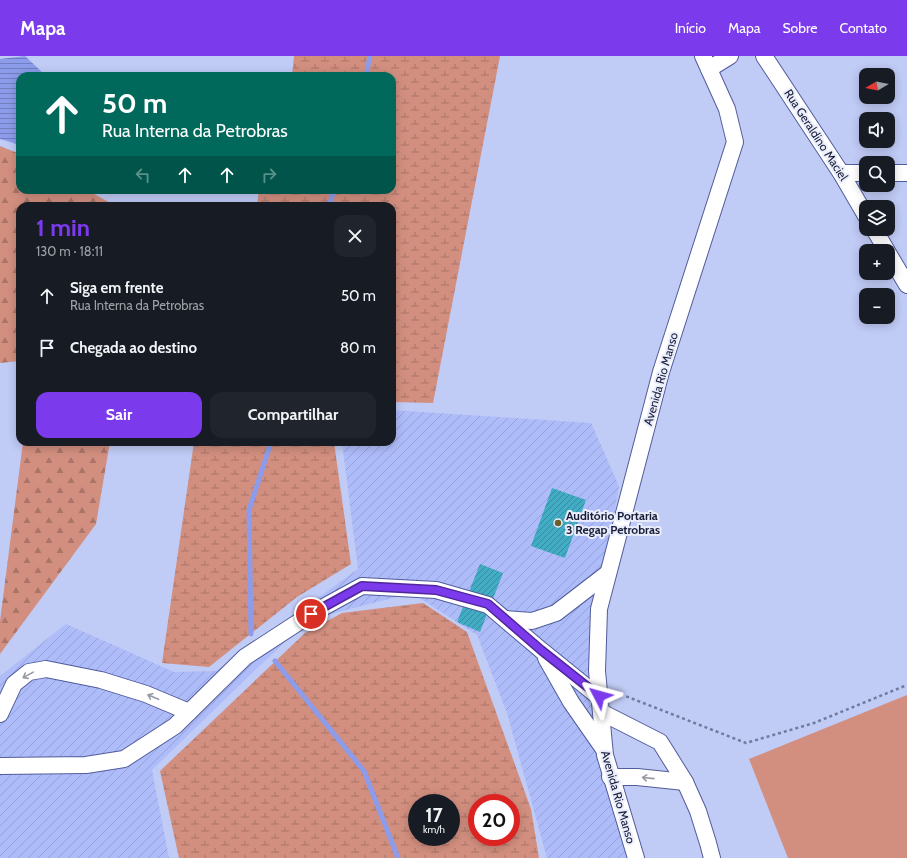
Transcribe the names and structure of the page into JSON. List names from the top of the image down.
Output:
{
  "streets": {
    "street": ["Rua Geraldino Maciel", "Avenida Rio Manso"]
  },
  "places": ["Auditório Portaria 3 Regap Petrobras"],
  "north": "left",
  "page": {
    "header": "Mapa",
    "nav": [
      "Início",
      "Mapa",
      "Sobre",
      "Contato"
    ],
    "map_buttons": ["+", "−"],
    "turn": ["50 m", "Rua Interna da Petrobras"],
    "heading": ["1 min", "130 m · 18:11"],
    "list": [
      {
        "name": "Siga em frente",
        "note": "Rua Interna da Petrobras",
        "value": "50 m"
      },
      {
        "name": "Chegada ao destino",
        "value": "80 m"
      }
    ],
    "buttons": ["Sair", "Compartilhar"],
    "speed": "17 km/h",
    "limit": "20"
  }
}
